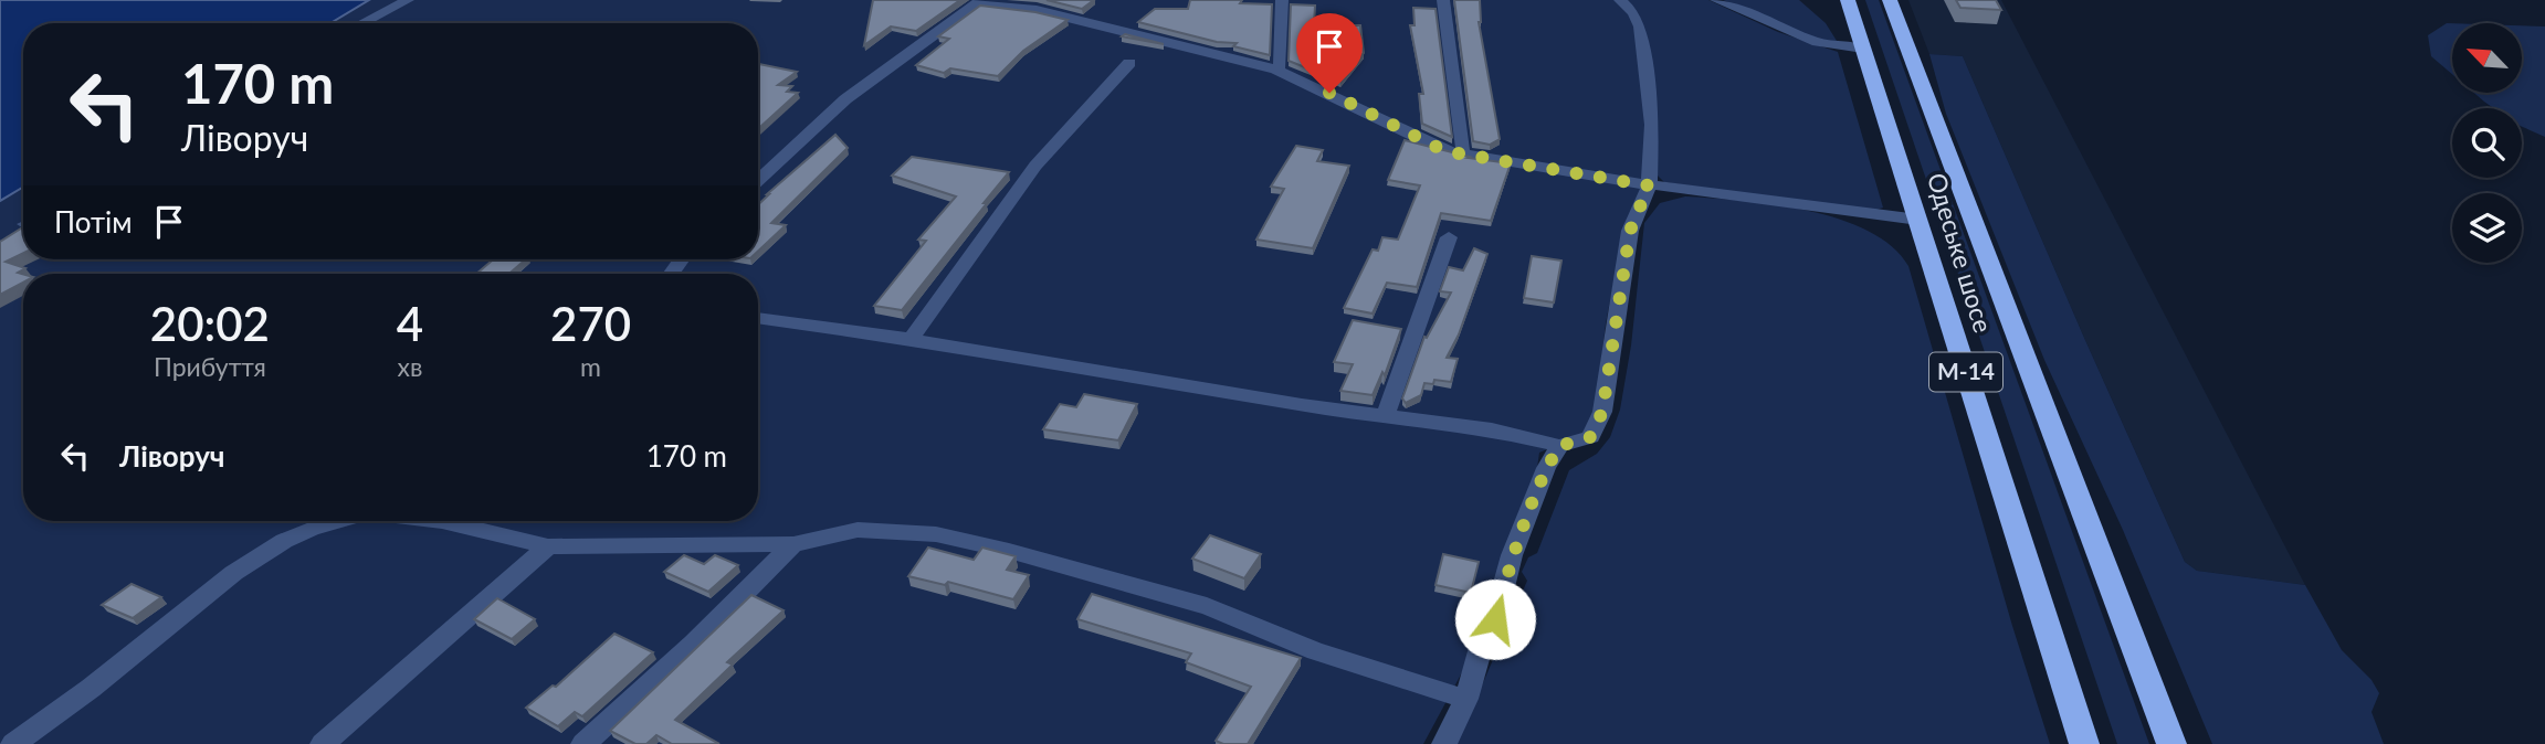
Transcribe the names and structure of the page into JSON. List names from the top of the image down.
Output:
{
  "streets": {
    "highway": ["Одеське шосе", "М-14"]
  },
  "north": "top left",
  "page": {
    "turn": ["170 m", "Ліворуч"],
    "then": "Потім",
    "eta": [
      "20:02",
      "Прибуття",
      "4",
      "хв",
      "270",
      "m"
    ],
    "list": [
      {
        "name": "Ліворуч",
        "value": "170 m"
      }
    ]
  }
}
